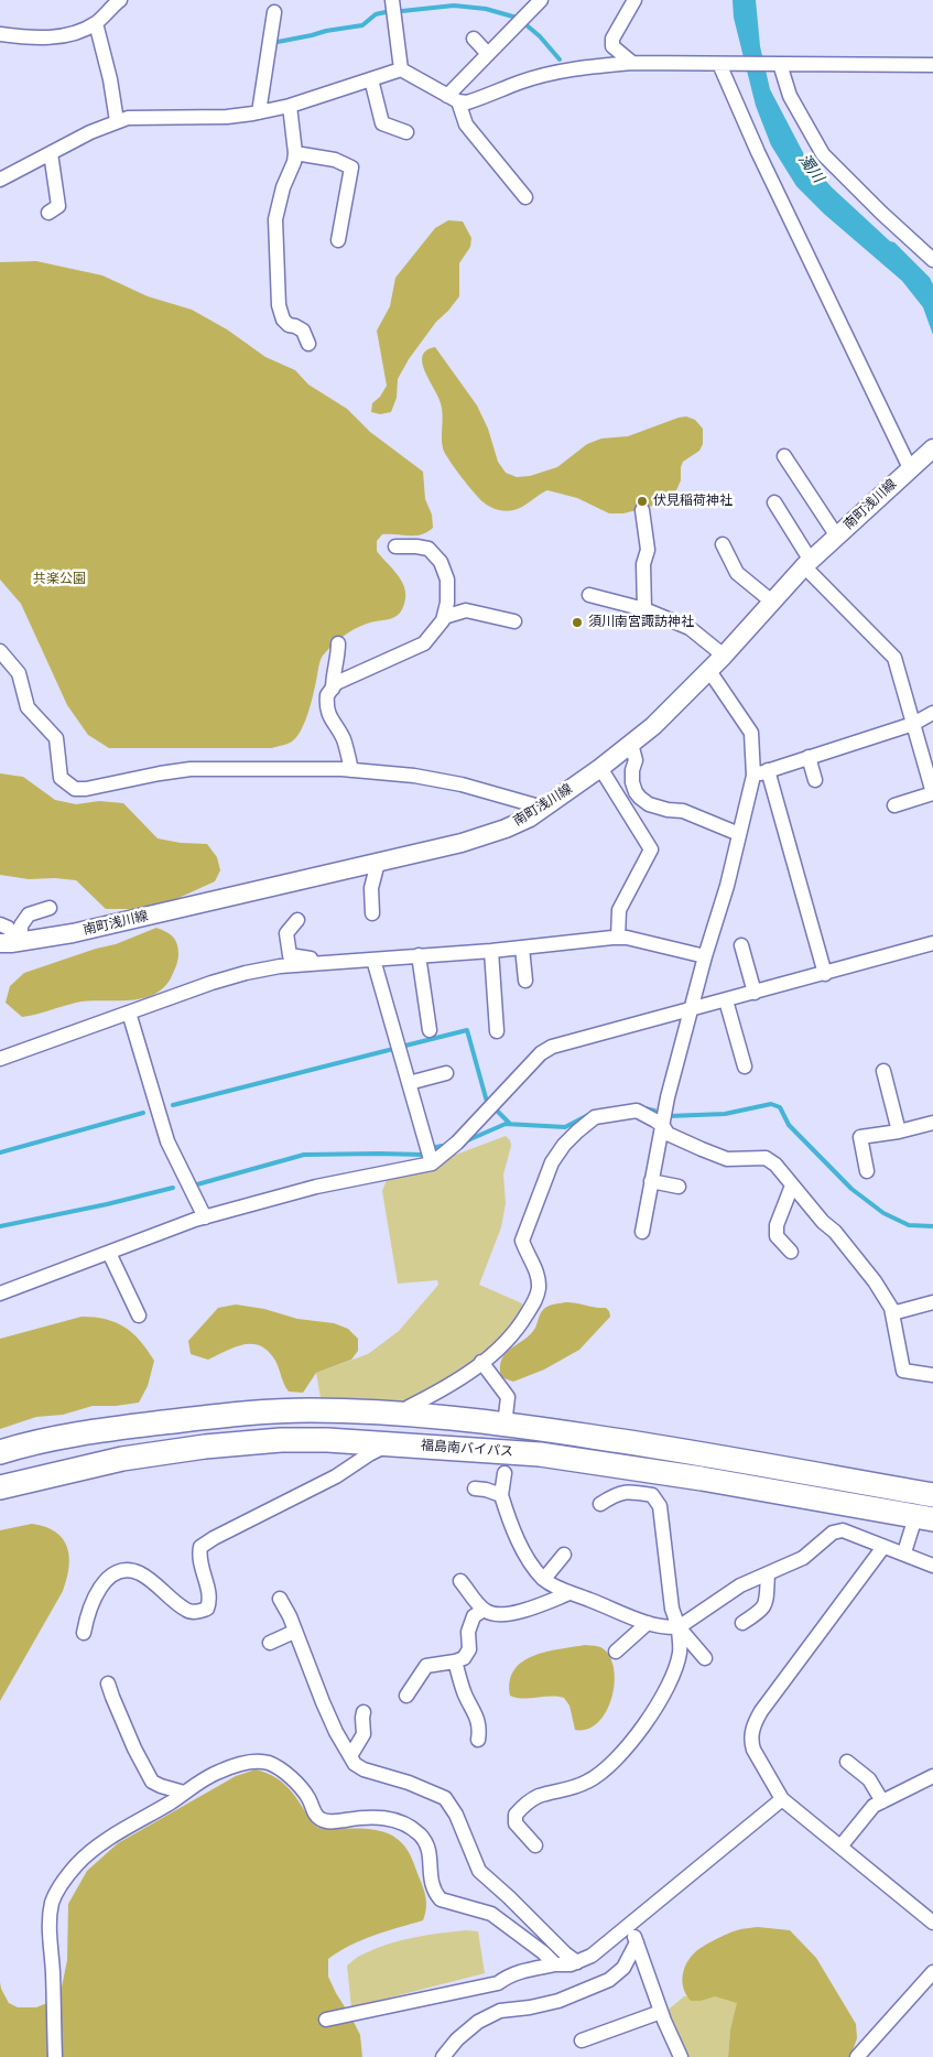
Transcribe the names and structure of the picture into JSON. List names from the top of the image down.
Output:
{
  "streets": {
    "highway": ["福島南バイパス"],
    "street": ["南町浅川線"]
  },
  "water": ["濁川"],
  "parks": ["共楽公園"],
  "places": ["伏見稲荷神社", "須川南宮諏訪神社"]
}
